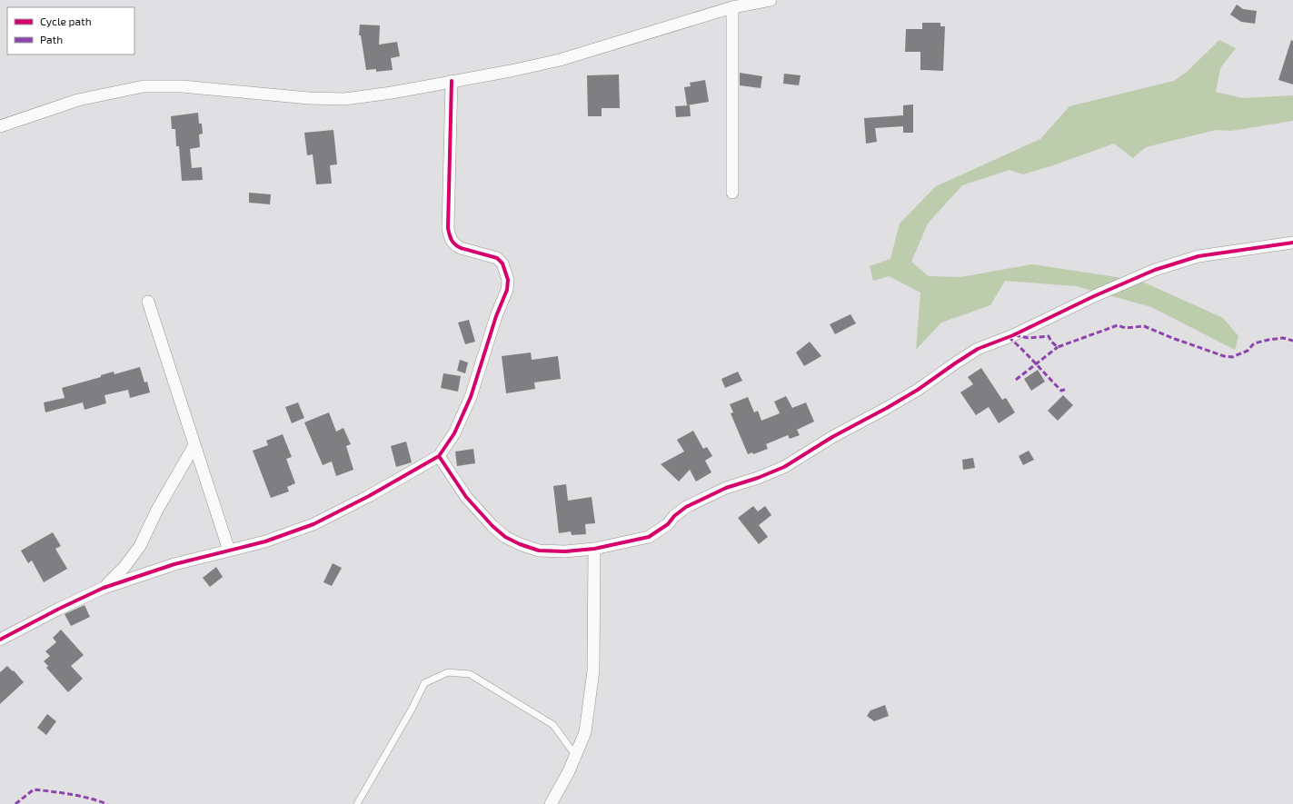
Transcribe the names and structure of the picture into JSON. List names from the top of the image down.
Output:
{
  "legend": ["Cycle path", "Path"]
}
